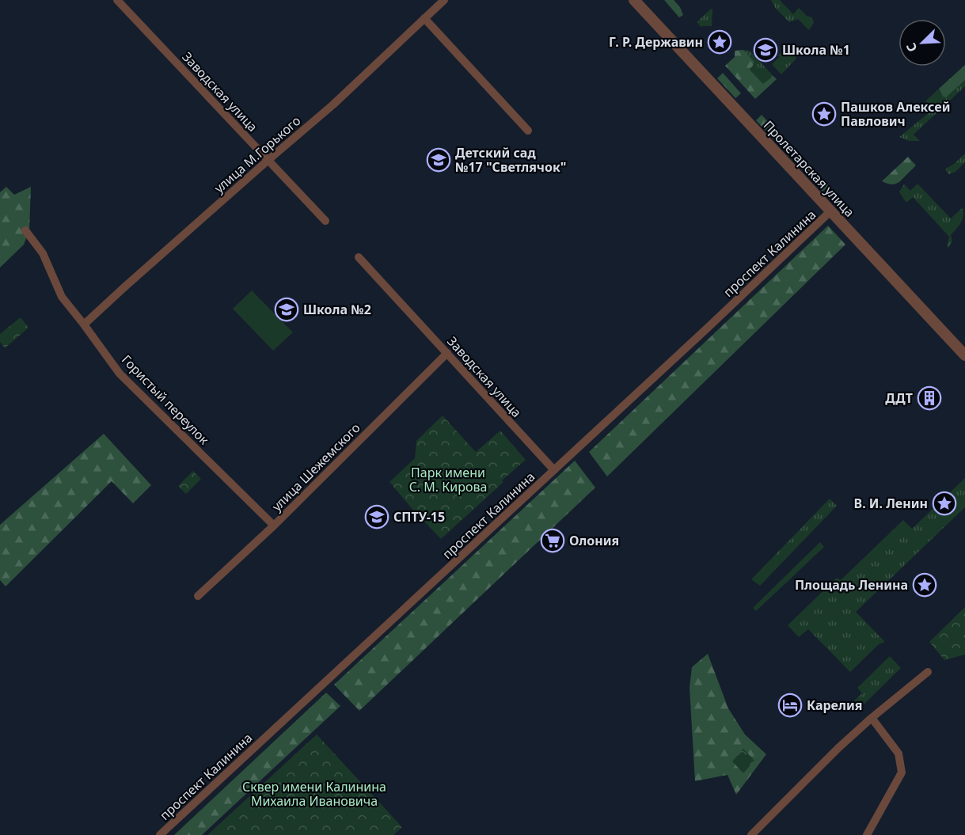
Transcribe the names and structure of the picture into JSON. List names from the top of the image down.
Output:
{
  "streets": {
    "street": [
      "Заводская улица",
      "улица М.Горького",
      "Пролетарская улица",
      "проспект Калинина",
      "Гористый переулок",
      "улица Шежемского"
    ]
  },
  "crossings": [
    ["Заводская улица", "улица М.Горького"],
    ["Заводская улица", "проспект Калинина"],
    ["Заводская улица", "улица Шежемского"],
    ["улица М.Горького", "Гористый переулок"],
    ["Пролетарская улица", "проспект Калинина"],
    ["Гористый переулок", "улица Шежемского"]
  ],
  "parks": ["Парк имени С. М. Кирова", "Сквер имени Калинина Михаила Ивановича"],
  "places": {
    "place": [
      "Г. Р. Державин",
      "Пашков Алексей Павлович",
      "В. И. Ленин",
      "Площадь Ленина"
    ],
    "school or university": [
      "Школа №1",
      "Детский сад №17 \"Светлячок\"",
      "Школа №2",
      "СПТУ-15"
    ],
    "building": ["ДДТ"],
    "supermarket": ["Олония"],
    "hotel": ["Карелия"]
  },
  "north": "bottom left"
}
